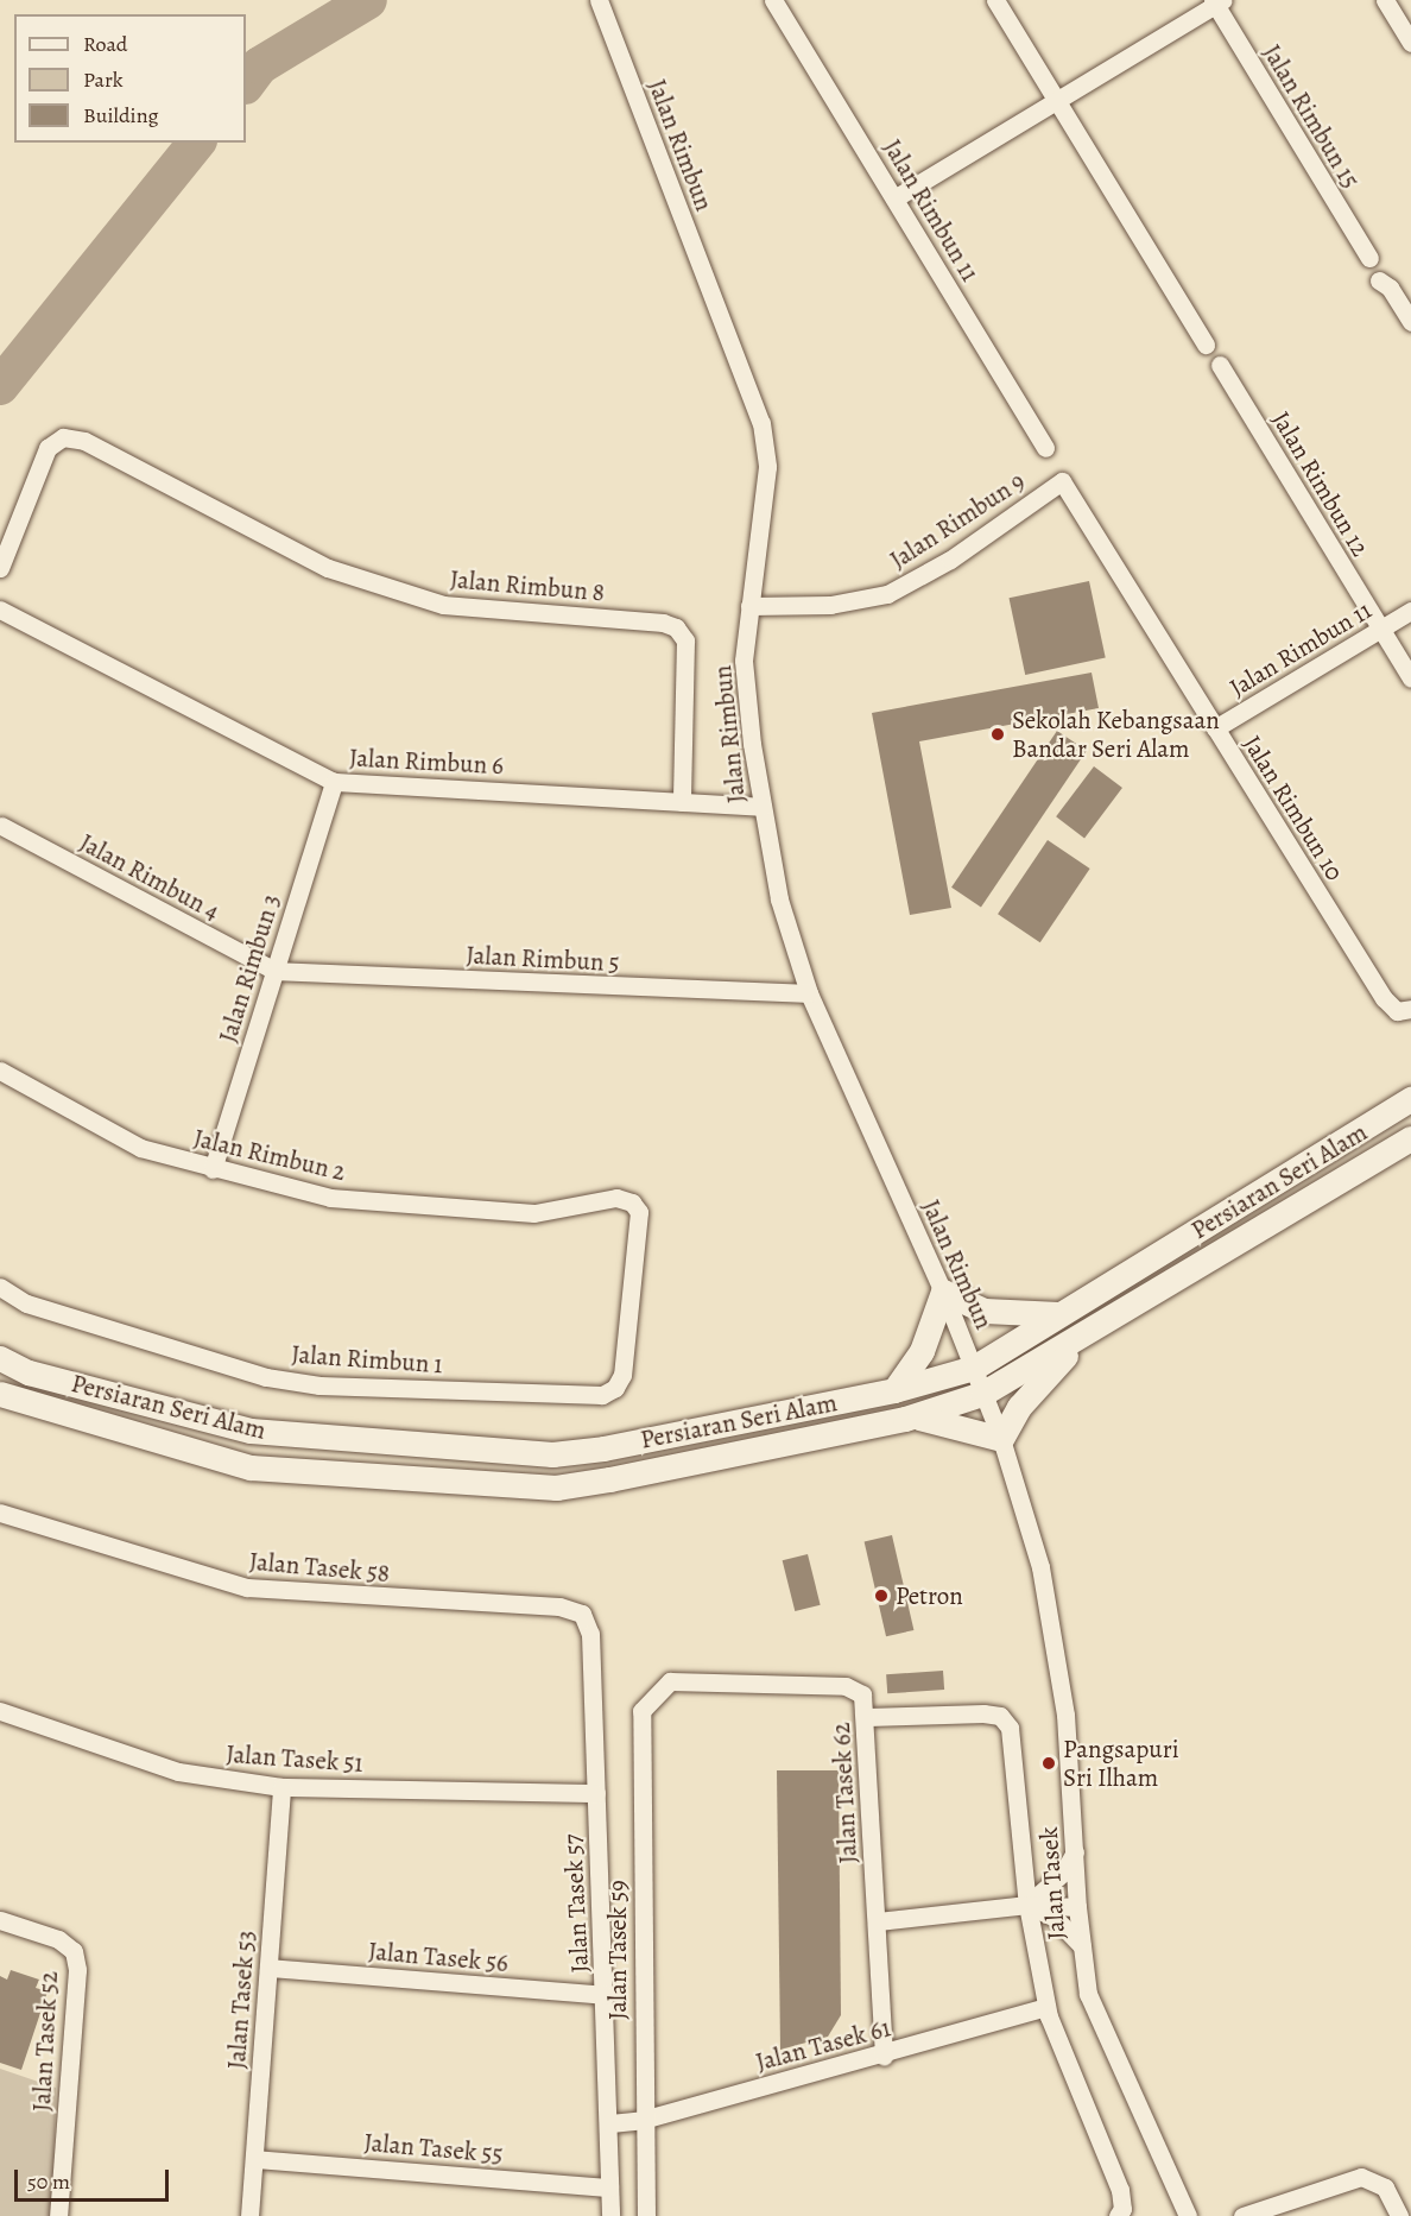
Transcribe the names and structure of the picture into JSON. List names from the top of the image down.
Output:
{
  "streets": {
    "main road": ["Persiaran Seri Alam"],
    "street": [
      "Jalan Rimbun 15",
      "Jalan Rimbun",
      "Jalan Rimbun 11",
      "Jalan Rimbun 12",
      "Jalan Rimbun 9",
      "Jalan Rimbun 8",
      "Jalan Rimbun 6",
      "Jalan Rimbun 10",
      "Jalan Rimbun 4",
      "Jalan Rimbun 5",
      "Jalan Rimbun 3",
      "Jalan Rimbun 2",
      "Jalan Rimbun 1",
      "Jalan Tasek 58",
      "Jalan Tasek 51",
      "Jalan Tasek 62",
      "Jalan Tasek",
      "Jalan Tasek 57",
      "Jalan Tasek 59",
      "Jalan Tasek 56",
      "Jalan Tasek 53",
      "Jalan Tasek 52",
      "Jalan Tasek 61",
      "Jalan Tasek 55"
    ]
  },
  "crossings": [
    ["Jalan Rimbun", "Jalan Rimbun 9"],
    ["Jalan Rimbun", "Jalan Rimbun 6"],
    ["Jalan Rimbun", "Jalan Rimbun 5"],
    ["Jalan Rimbun", "Persiaran Seri Alam"],
    ["Jalan Rimbun", "Jalan Tasek"],
    ["Jalan Rimbun 11", "Jalan Rimbun 12"],
    ["Jalan Rimbun 11", "Jalan Rimbun 10"],
    ["Jalan Rimbun 9", "Jalan Rimbun 10"],
    ["Jalan Rimbun 8", "Jalan Rimbun 6"],
    ["Jalan Rimbun 6", "Jalan Rimbun 3"],
    ["Jalan Rimbun 4", "Jalan Rimbun 5"],
    ["Jalan Rimbun 4", "Jalan Rimbun 3"],
    ["Jalan Rimbun 5", "Jalan Rimbun 3"],
    ["Jalan Rimbun 3", "Jalan Rimbun 2"],
    ["Jalan Rimbun 2", "Jalan Rimbun 1"],
    ["Persiaran Seri Alam", "Jalan Tasek"],
    ["Jalan Tasek 58", "Jalan Tasek 57"],
    ["Jalan Tasek 51", "Jalan Tasek 57"],
    ["Jalan Tasek 51", "Jalan Tasek 53"],
    ["Jalan Tasek 62", "Jalan Tasek 59"],
    ["Jalan Tasek 62", "Jalan Tasek 61"],
    ["Jalan Tasek 57", "Jalan Tasek 56"],
    ["Jalan Tasek 57", "Jalan Tasek 61"],
    ["Jalan Tasek 57", "Jalan Tasek 55"],
    ["Jalan Tasek 59", "Jalan Tasek 61"],
    ["Jalan Tasek 56", "Jalan Tasek 53"],
    ["Jalan Tasek 53", "Jalan Tasek 55"]
  ],
  "places": ["Sekolah Kebangsaan Bandar Seri Alam", "Petron", "Pangsapuri Sri Ilham"],
  "legend": ["Road", "Park", "Building"],
  "scale_bar": "50 m"
}
